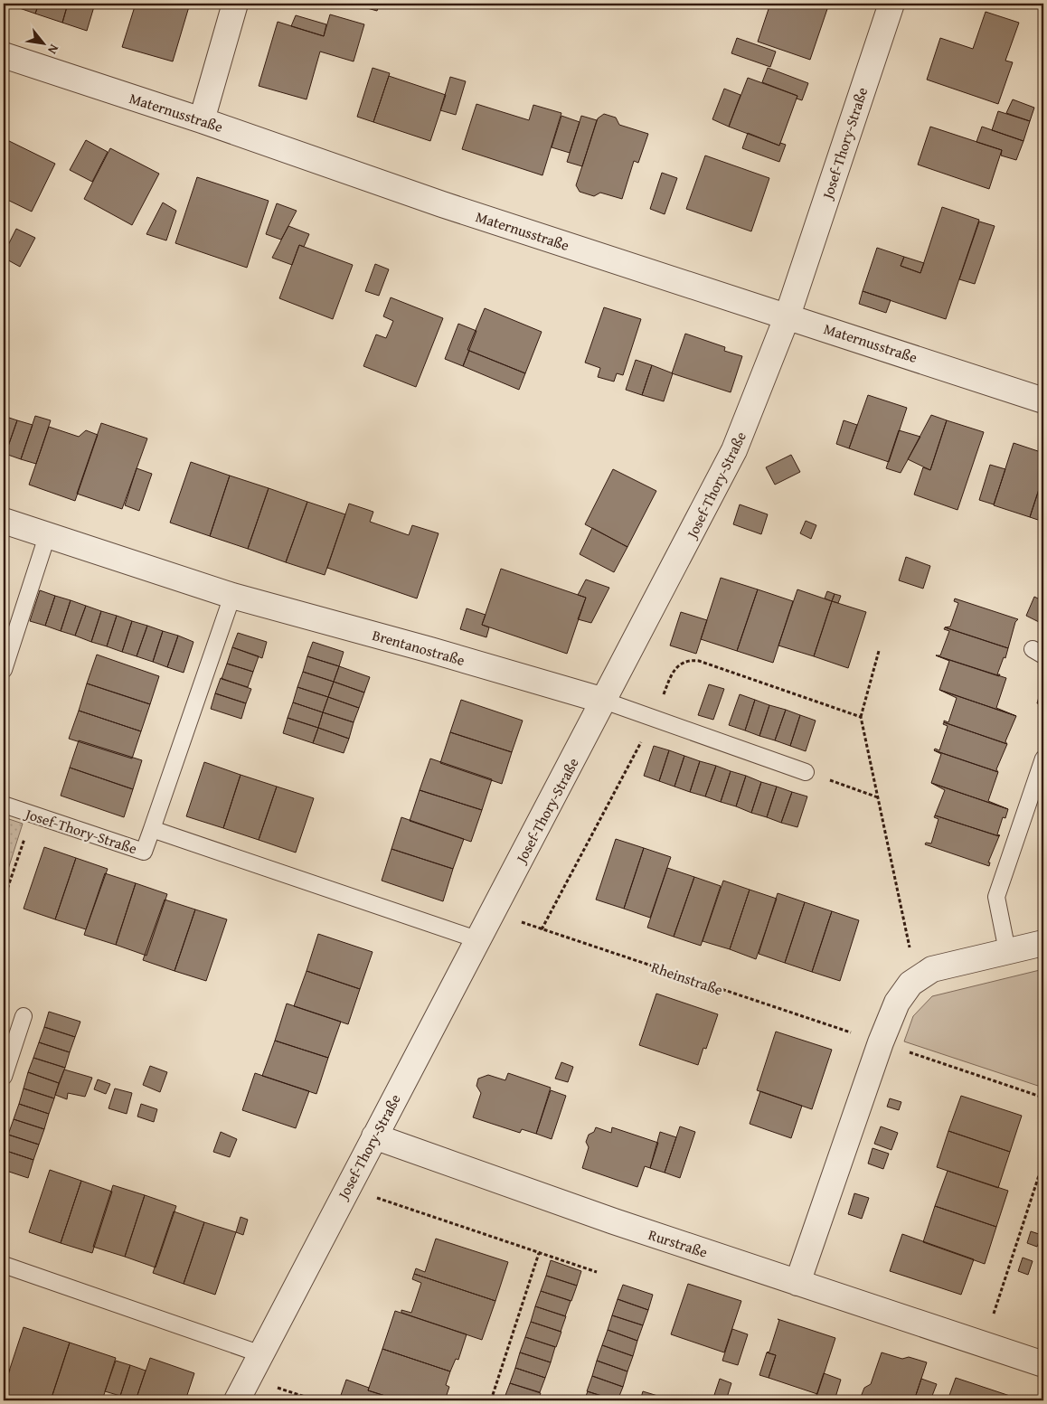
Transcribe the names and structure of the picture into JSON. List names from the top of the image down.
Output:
{
  "streets": {
    "street": [
      "Maternusstraße",
      "Josef-Thory-Straße",
      "Brentanostraße",
      "Rurstraße"
    ],
    "path": ["Rheinstraße"]
  },
  "crossings": [
    ["Maternusstraße", "Josef-Thory-Straße"],
    ["Josef-Thory-Straße", "Brentanostraße"],
    ["Josef-Thory-Straße", "Rheinstraße"],
    ["Josef-Thory-Straße", "Rurstraße"]
  ],
  "north": "bottom right"
}
